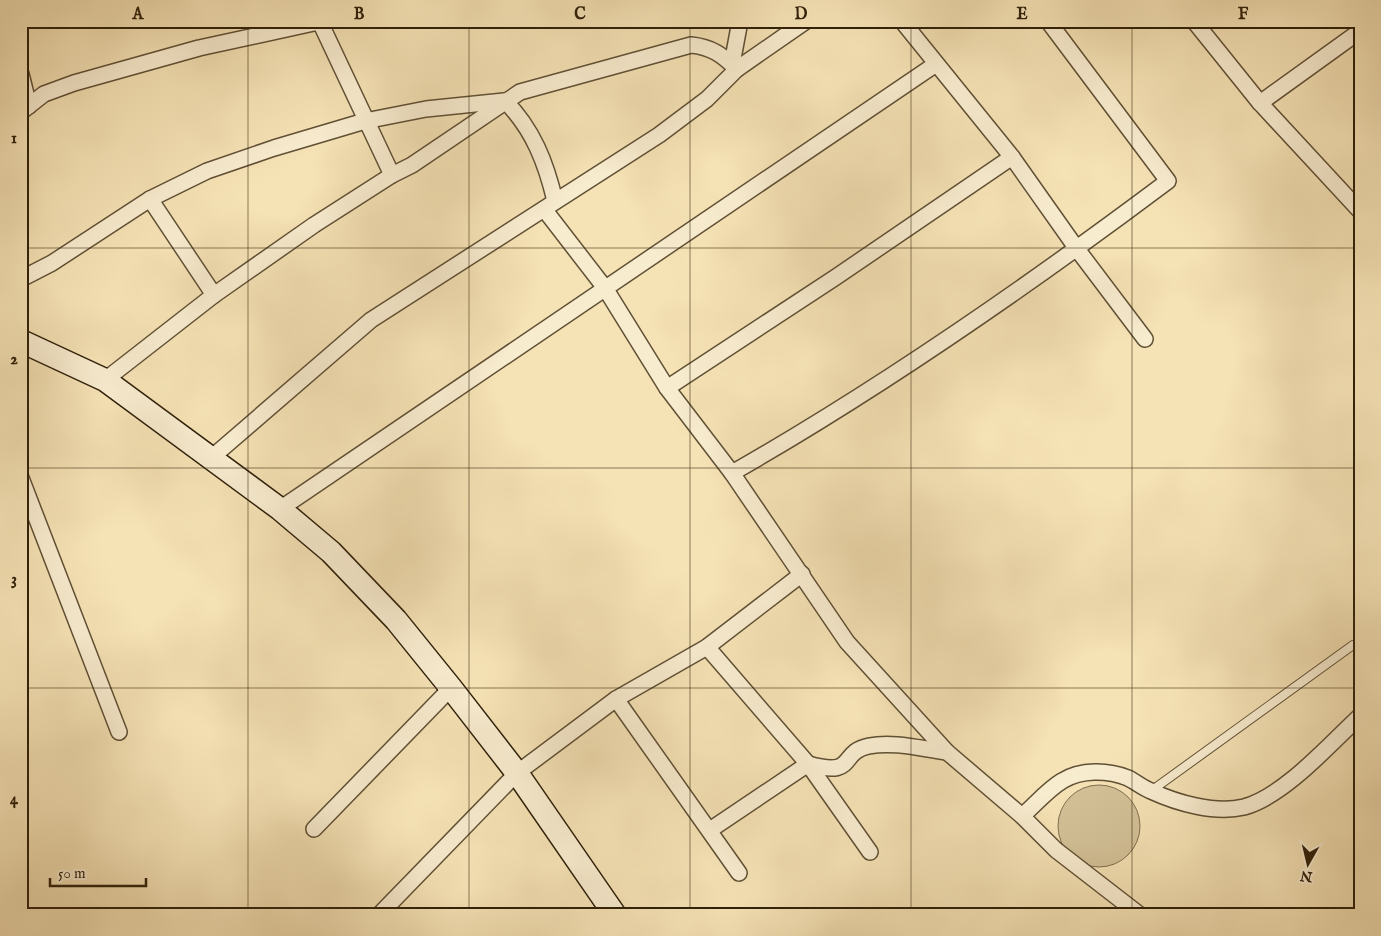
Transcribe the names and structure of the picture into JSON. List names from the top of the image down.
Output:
{
  "scale_bar": "50 m",
  "north": "bottom",
  "grid": {
    "columns": [
      "A",
      "B",
      "C",
      "D",
      "E",
      "F"
    ],
    "rows": [
      "1",
      "2",
      "3",
      "4"
    ]
  }
}
